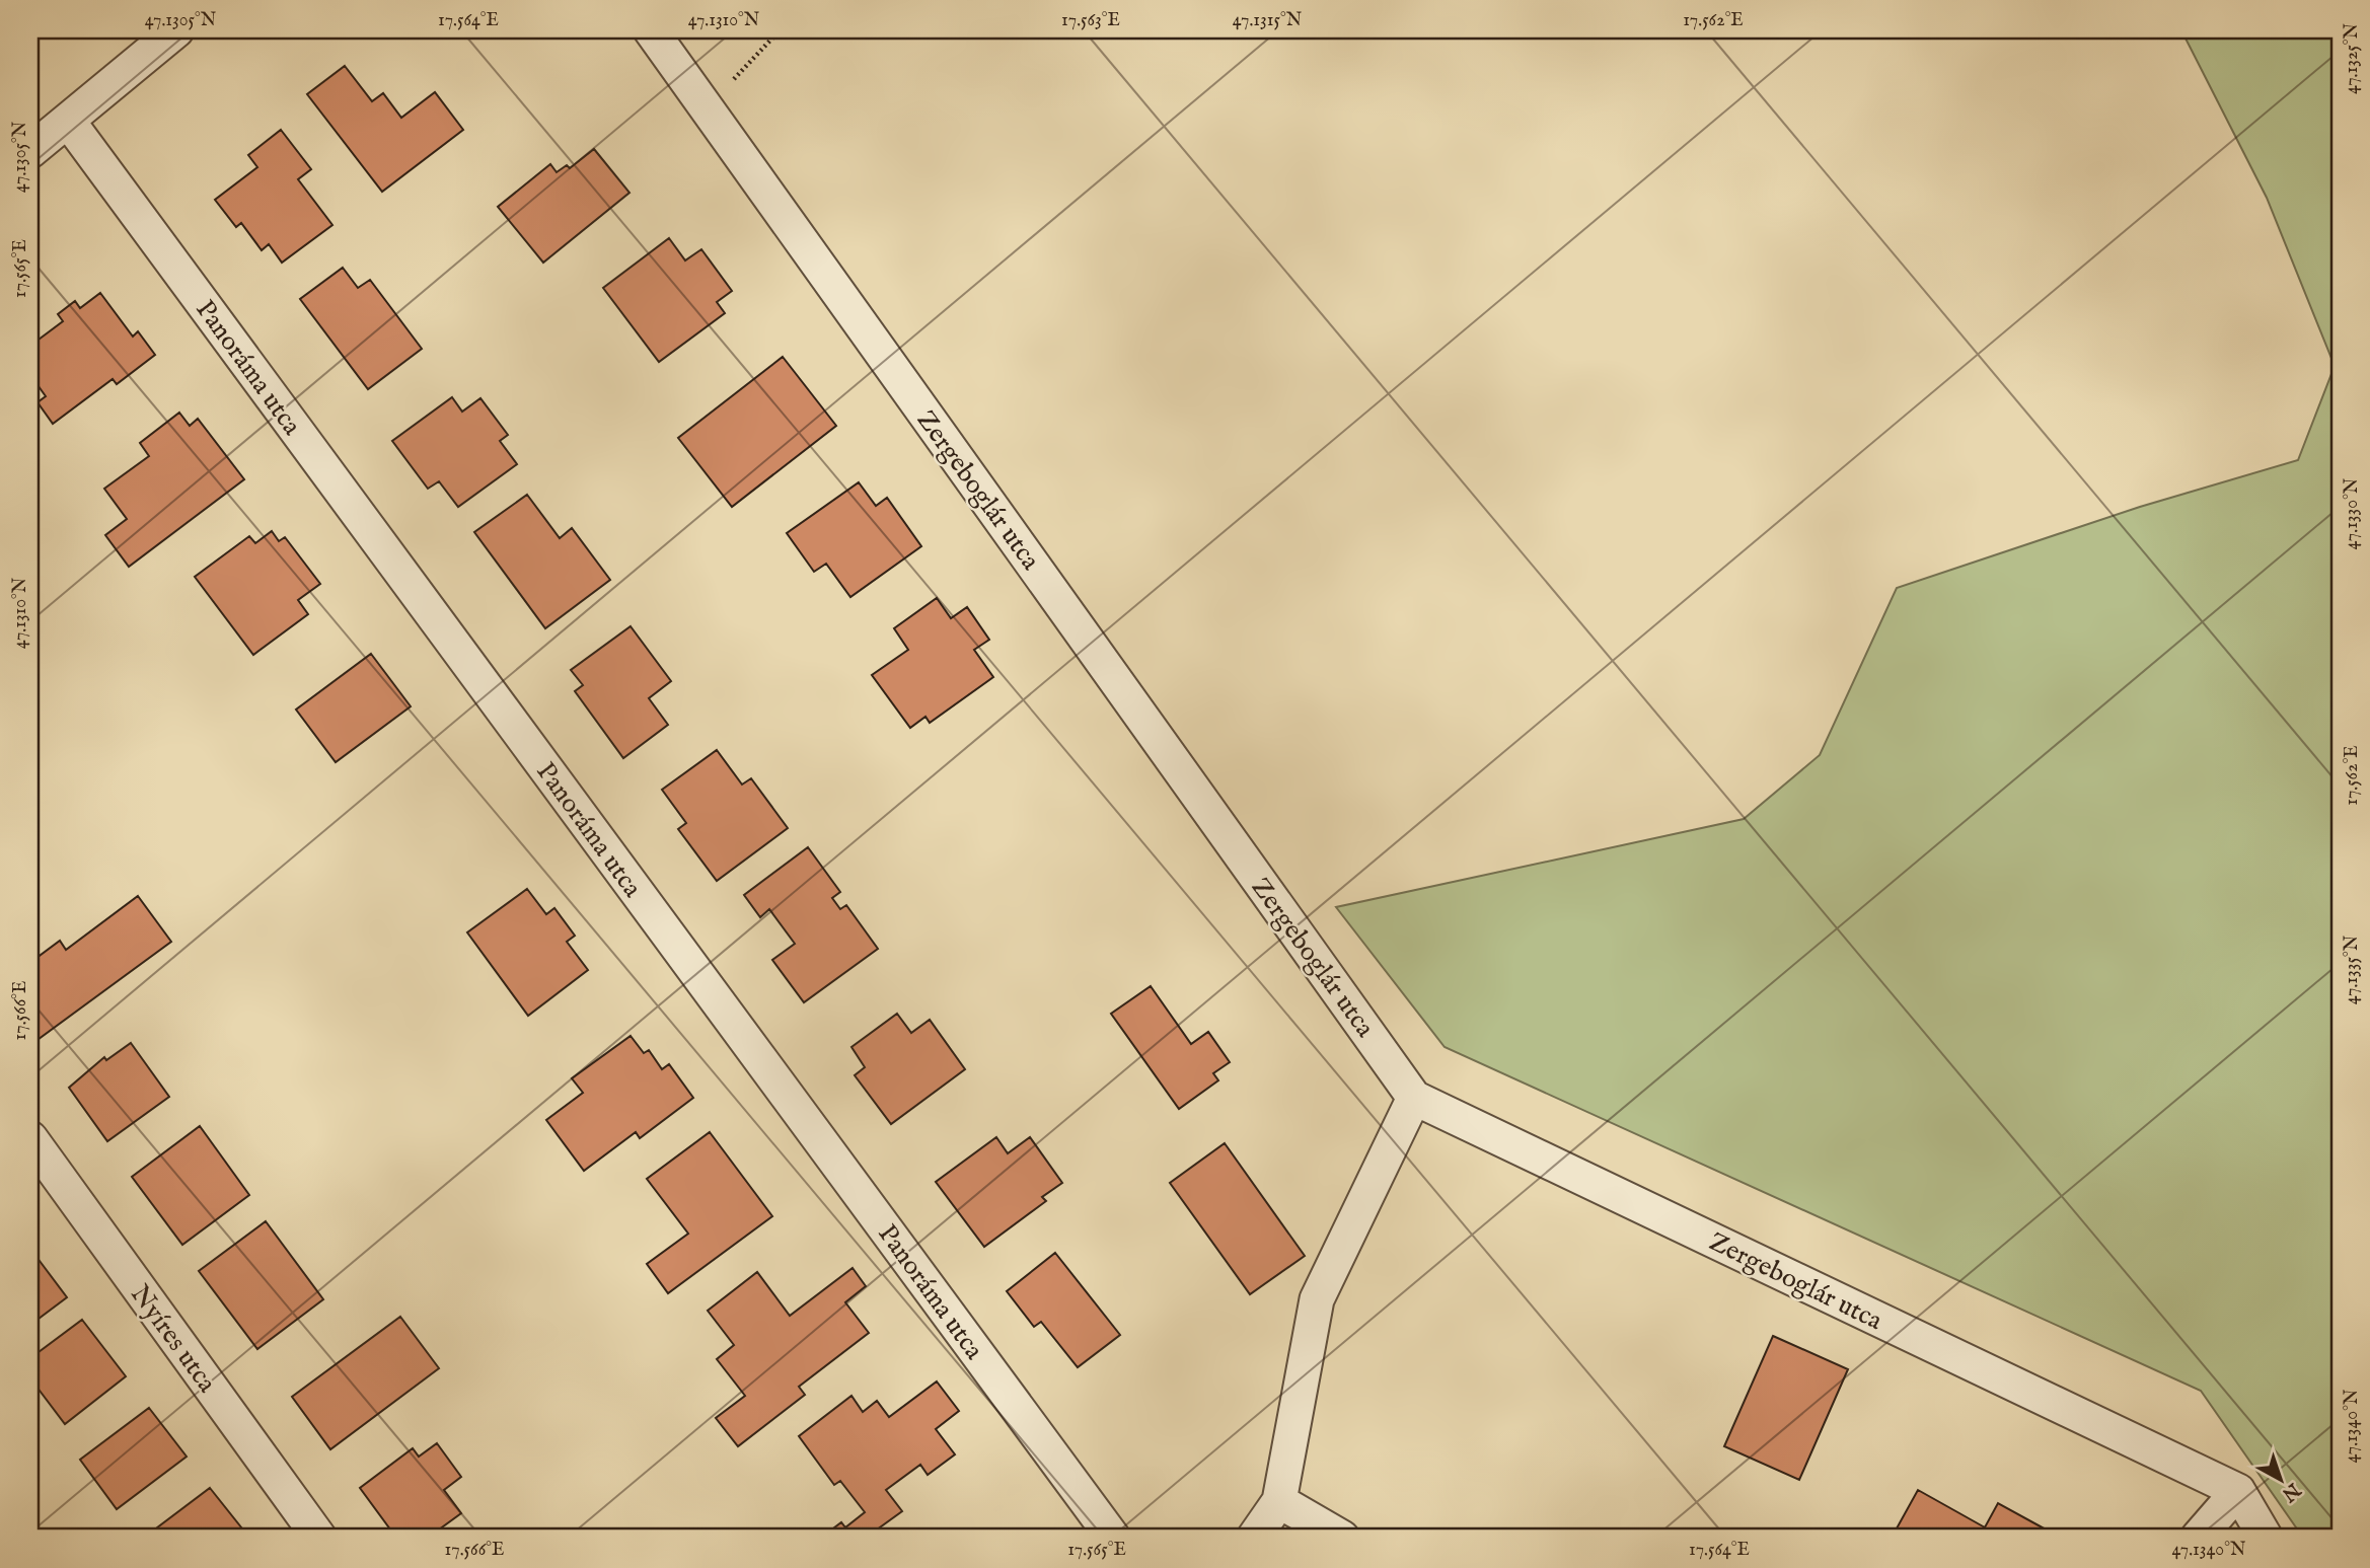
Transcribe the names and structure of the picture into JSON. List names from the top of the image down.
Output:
{
  "streets": {
    "street": ["Panoráma utca", "Zergeboglár utca", "Nyíres utca"]
  },
  "north": "bottom right",
  "coordinates": [
    "47.1305°N",
    "17.564°E",
    "47.1310°N",
    "17.563°E",
    "47.1315°N",
    "17.562°E",
    "47.1325°N",
    "17.565°E",
    "47.1330°N",
    "47.1335°N",
    "17.566°E",
    "47.1340°N"
  ]
}
